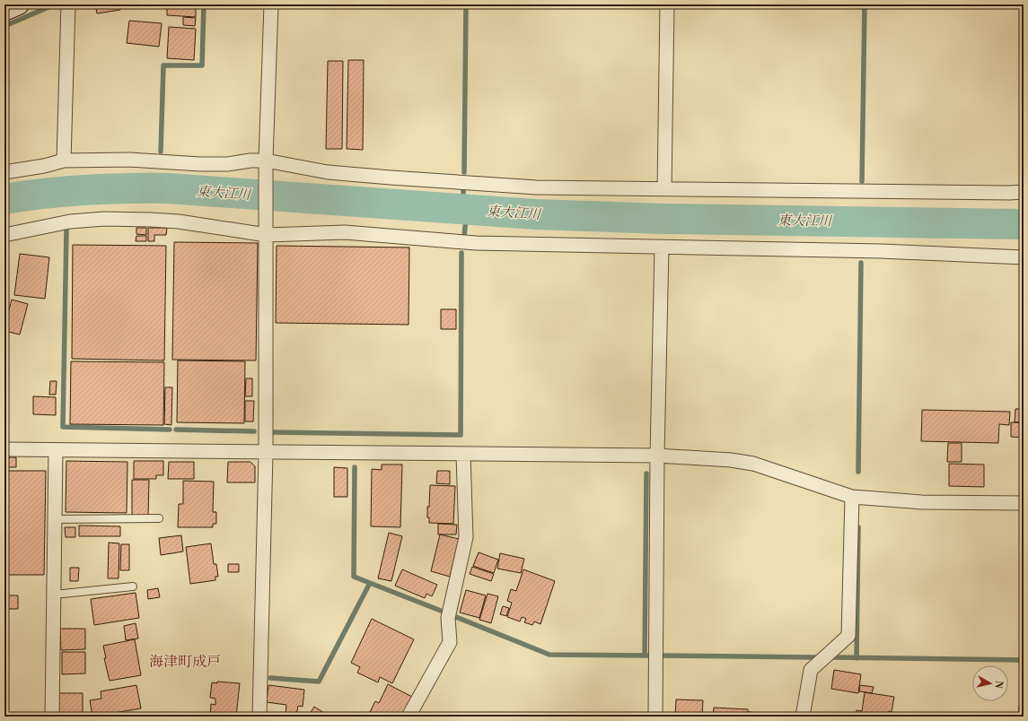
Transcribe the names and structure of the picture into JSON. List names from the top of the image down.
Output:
{
  "districts": ["海津町成戸"],
  "water": ["東大江川"],
  "north": "right"
}
